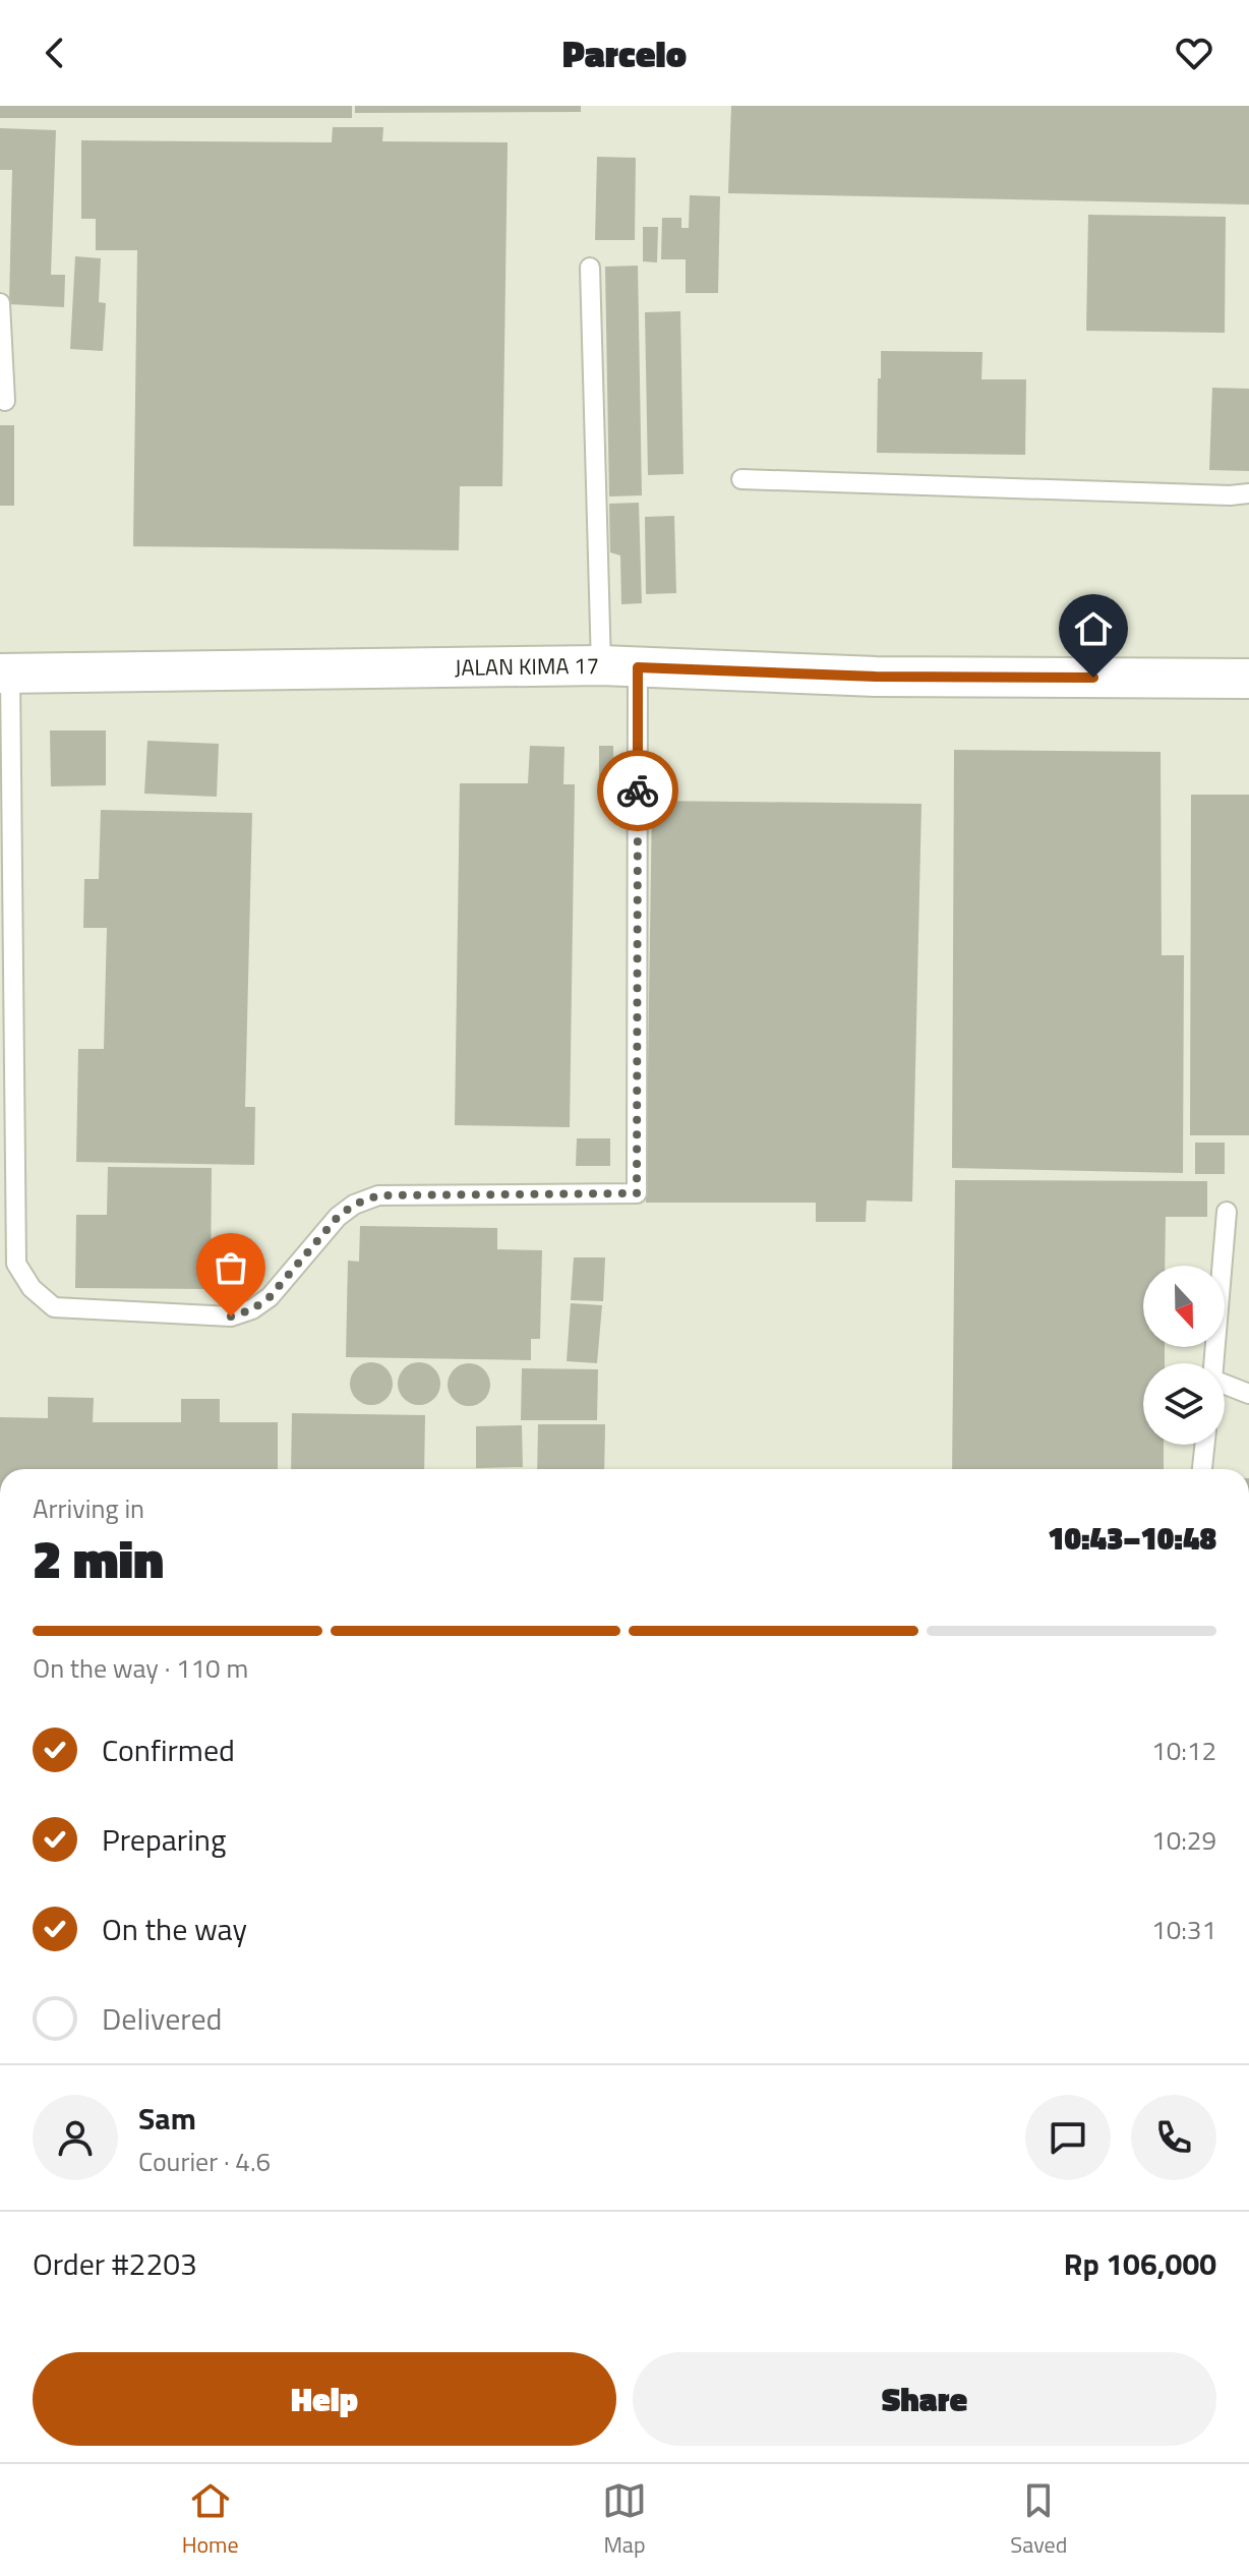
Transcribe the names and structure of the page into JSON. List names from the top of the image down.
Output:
{
  "streets": {
    "street": ["JALAN KIMA 17"]
  },
  "north": "bottom",
  "page": {
    "header": "Parcelo",
    "heading": ["2 min", "Arriving in", "10:43–10:48"],
    "panel": [
      "Sam",
      "Courier · 4.6",
      "Order #2203",
      "Rp 106,000"
    ],
    "bar": "On the way · 110 m",
    "list": [
      ["Confirmed", "10:12"],
      ["Preparing", "10:29"],
      ["On the way", "10:31"],
      "Delivered"
    ],
    "buttons": ["Help", "Share"],
    "tabs": ["Home", "Map", "Saved"]
  }
}
